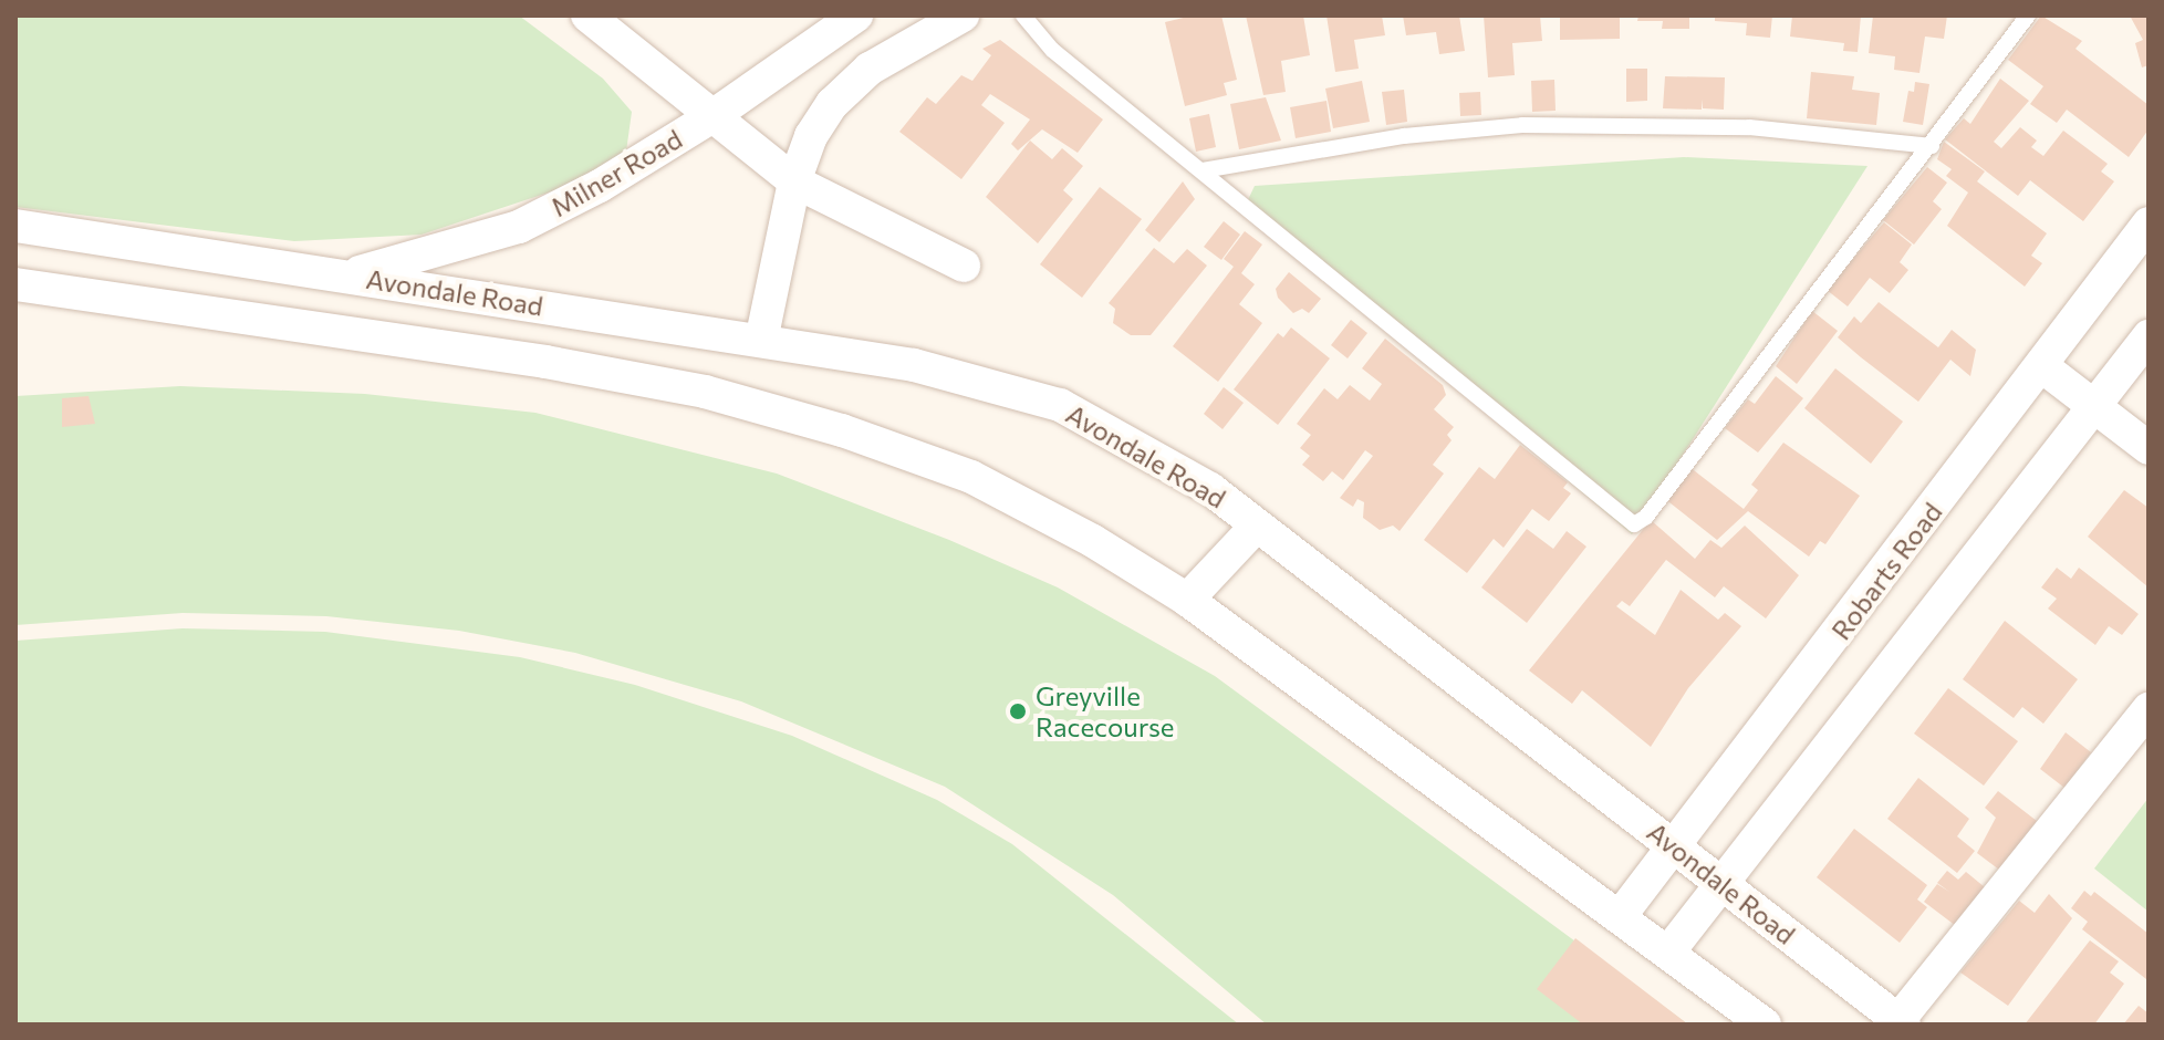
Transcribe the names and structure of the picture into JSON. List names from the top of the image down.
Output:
{
  "streets": {
    "street": ["Milner Road", "Avondale Road", "Robarts Road"]
  },
  "crossings": [
    ["Milner Road", "Avondale Road"],
    ["Avondale Road", "Robarts Road"]
  ],
  "places": ["Greyville Racecourse"]
}
